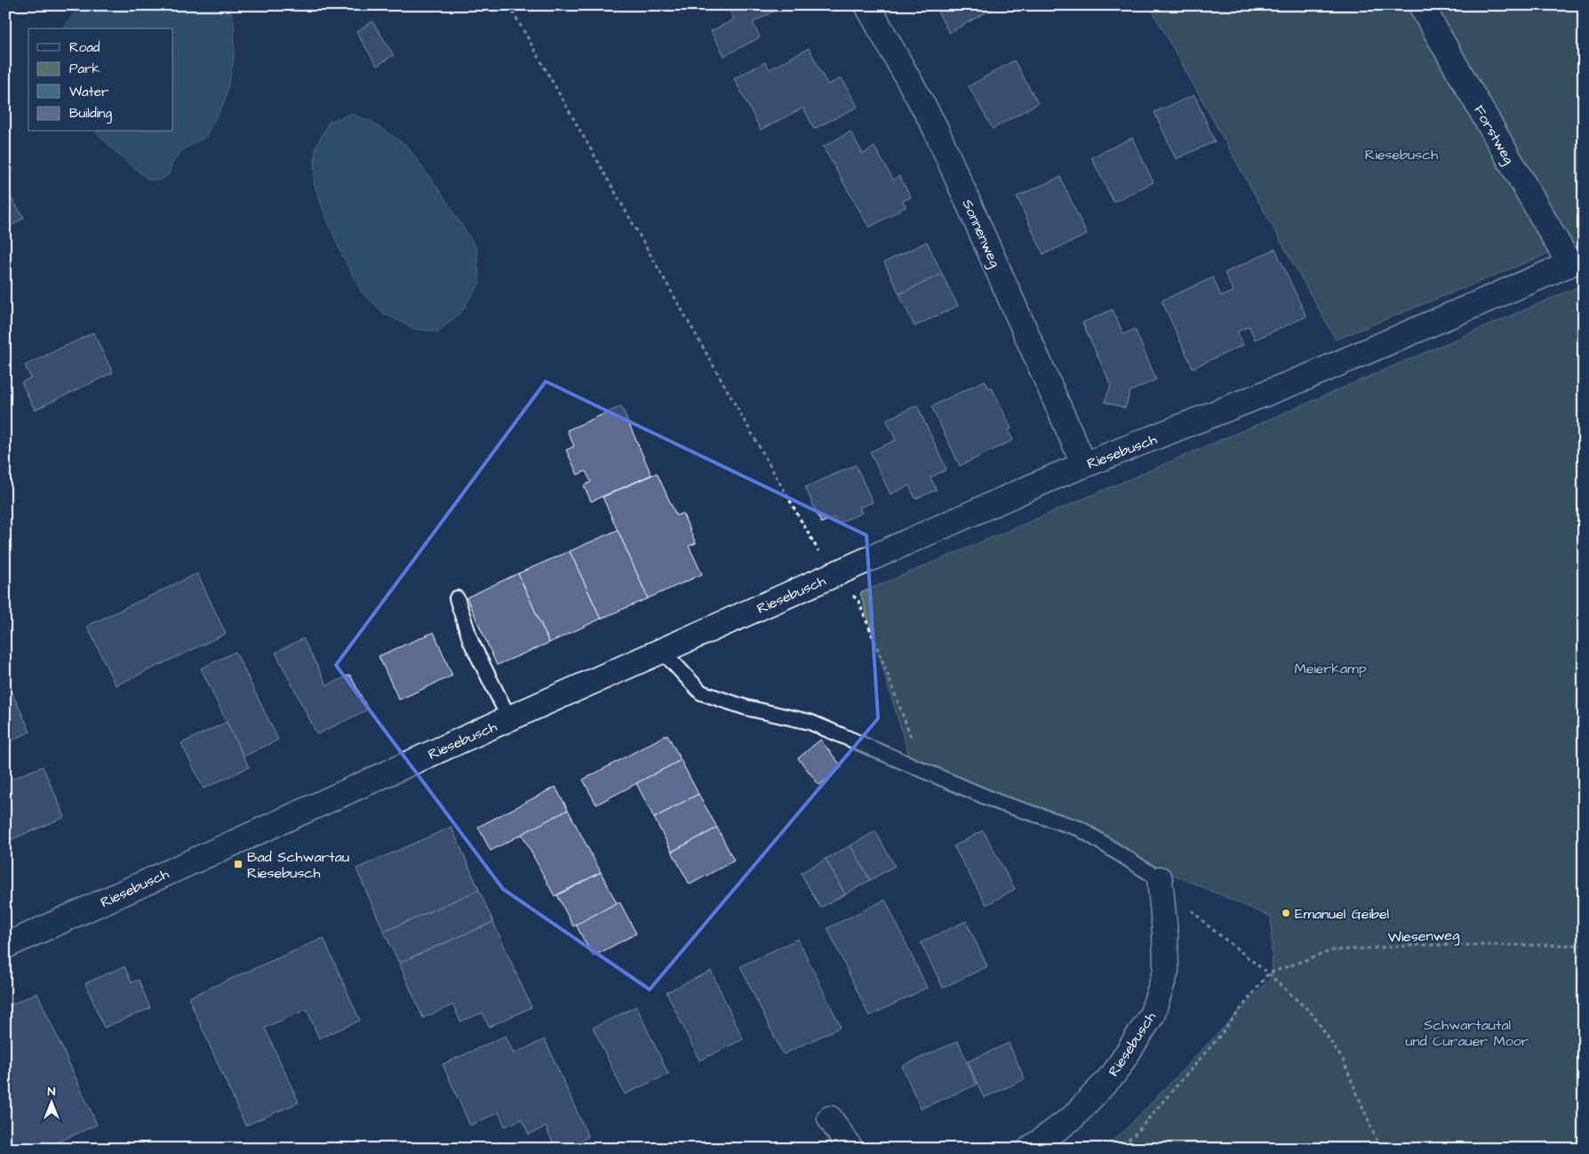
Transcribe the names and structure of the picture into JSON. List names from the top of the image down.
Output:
{
  "streets": {
    "main road": ["Forstweg", "Sonnenweg", "Riesebusch"],
    "path": ["Wiesenweg"]
  },
  "crossings": [
    ["Forstweg", "Riesebusch"],
    ["Sonnenweg", "Riesebusch"]
  ],
  "parks": ["Riesebusch", "Meierkamp", "Schwartautal und Curauer Moor"],
  "places": {
    "transit": ["Bad Schwartau Riesebusch"],
    "other": ["Emanuel Geibel"]
  },
  "legend": [
    "Road",
    "Park",
    "Water",
    "Building"
  ],
  "north": "top"
}
